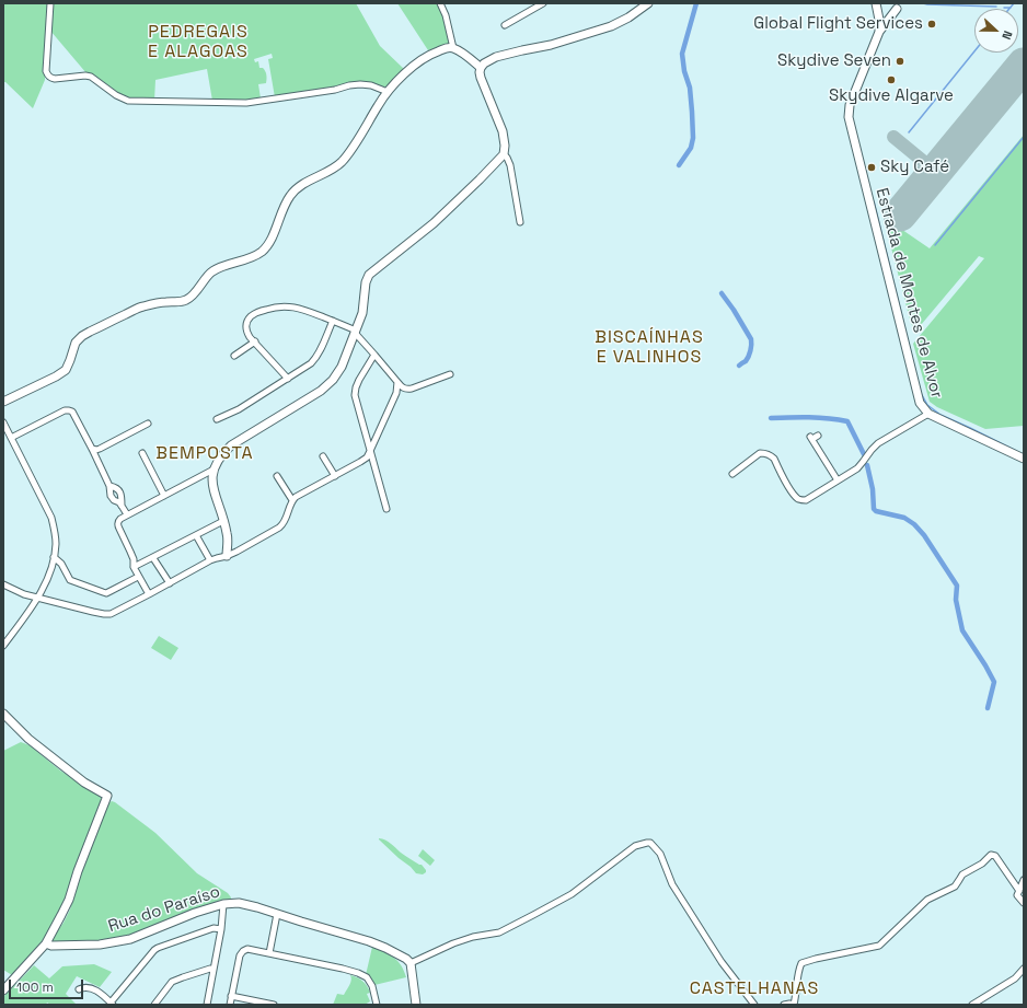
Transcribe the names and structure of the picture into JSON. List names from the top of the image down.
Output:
{
  "streets": {
    "street": ["Estrada de Montes de Alvor", "Rua do Paraíso"]
  },
  "districts": [
    "PEDREGAIS E ALAGOAS",
    "BISCAÍNHAS E VALINHOS",
    "BEMPOSTA",
    "CASTELHANAS"
  ],
  "places": [
    "Global Flight Services",
    "Skydive Seven",
    "Skydive Algarve",
    "Sky Café"
  ],
  "scale_bar": "100 m",
  "north": "right"
}
